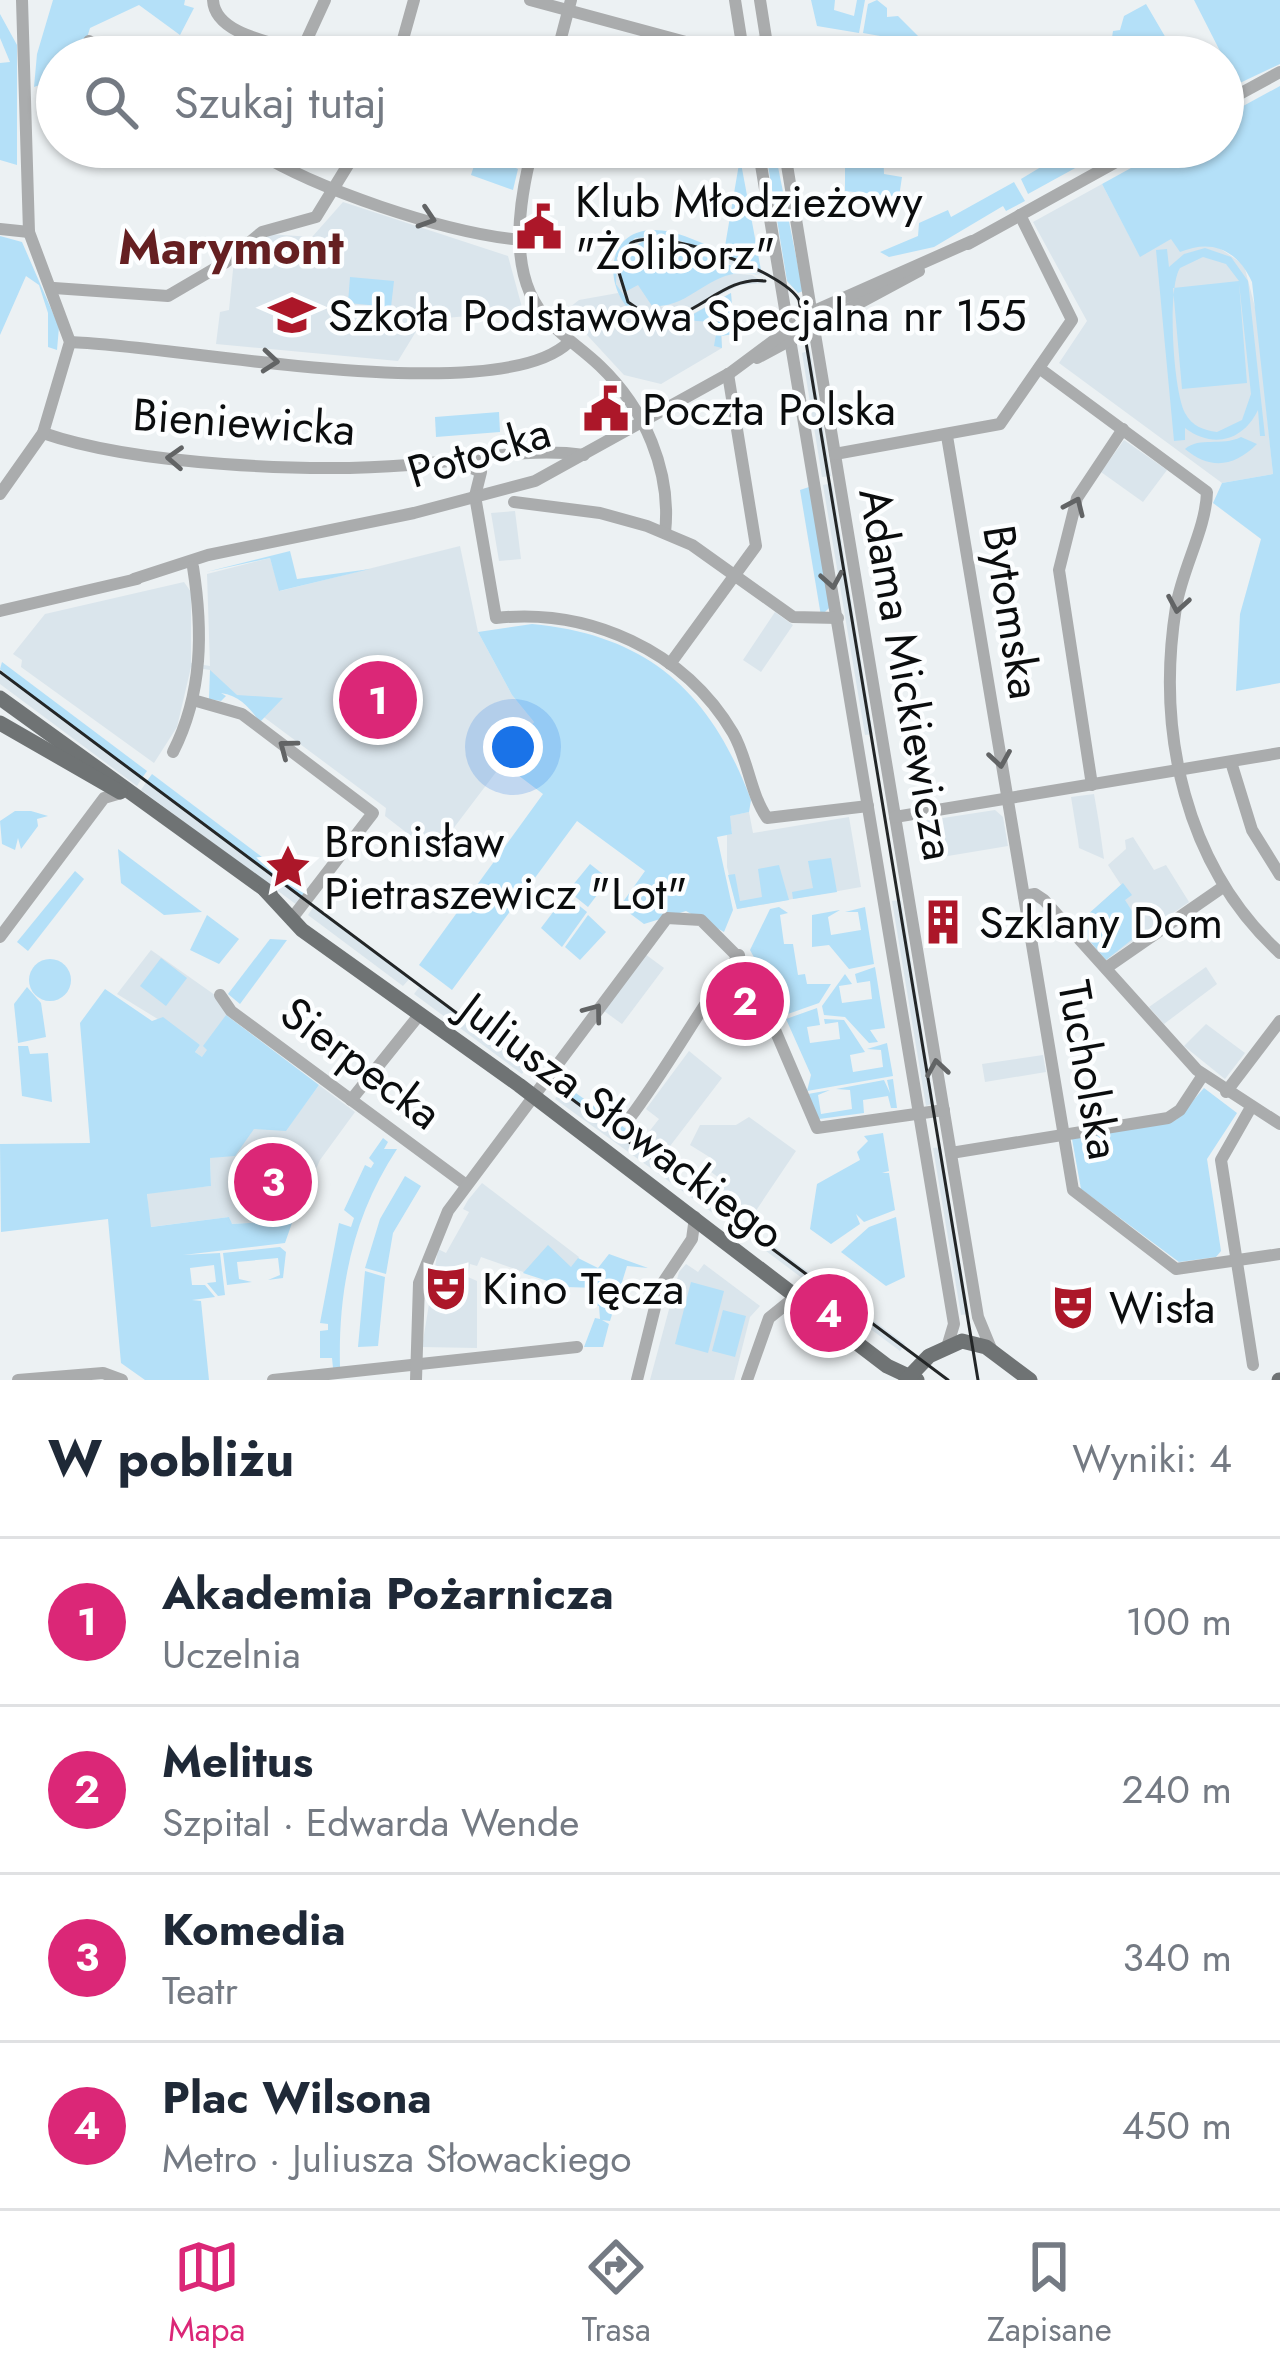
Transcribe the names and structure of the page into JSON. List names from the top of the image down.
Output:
{
  "streets": {
    "main road": ["Juliusza Słowackiego"],
    "street": [
      "Bieniewicka",
      "Potocka",
      "Bytomska",
      "Adama Mickiewicza",
      "Sierpecka",
      "Tucholska"
    ]
  },
  "crossings": [
    ["Bieniewicka", "Potocka"],
    ["Potocka", "Adama Mickiewicza"],
    ["Bytomska", "Tucholska"]
  ],
  "districts": ["Marymont"],
  "places": {
    "public building": ["Klub Młodzieżowy \"Żoliborz\"", "Poczta Polska"],
    "school or university": ["Szkoła Podstawowa Specjalna nr 155"],
    "place": ["Bronisław Pietraszewicz \"Lot\""],
    "building": ["Szklany Dom"],
    "theatre": ["Kino Tęcza", "Wisła"]
  },
  "page": {
    "search": "Szukaj tutaj",
    "pins": [
      "1",
      "2",
      "3",
      "4"
    ],
    "heading": ["W pobliżu", "Wyniki: 4"],
    "list": [
      {
        "mark": "1",
        "name": "Akademia Pożarnicza",
        "note": "Uczelnia",
        "value": "100 m"
      },
      {
        "mark": "2",
        "name": "Melitus",
        "note": "Szpital · Edwarda Wende",
        "value": "240 m"
      },
      {
        "mark": "3",
        "name": "Komedia",
        "note": "Teatr",
        "value": "340 m"
      },
      {
        "mark": "4",
        "name": "Plac Wilsona",
        "note": "Metro · Juliusza Słowackiego",
        "value": "450 m"
      }
    ],
    "nav": ["Mapa", "Trasa", "Zapisane"]
  }
}
